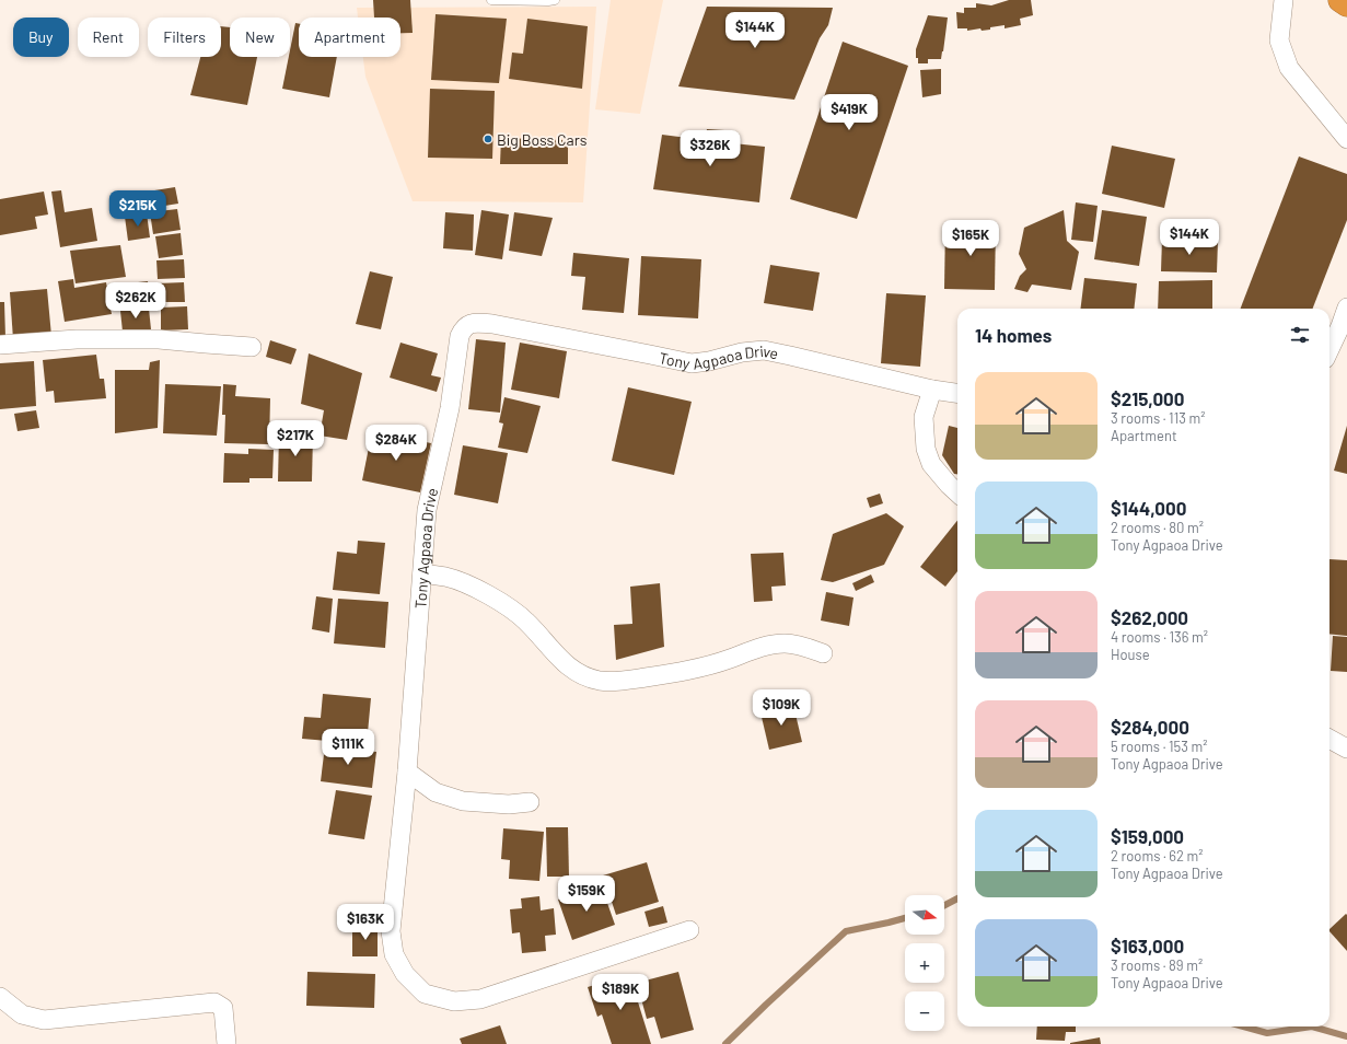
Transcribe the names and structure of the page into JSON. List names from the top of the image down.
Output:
{
  "streets": {
    "street": ["Tony Agpaoa Drive"]
  },
  "places": ["Big Boss Cars"],
  "north": "right",
  "page": {
    "price": [
      "$144K",
      "$419K",
      "$326K",
      "$215K",
      "$144K",
      "$165K",
      "$262K",
      "$217K",
      "$284K",
      "$109K",
      "$111K",
      "$159K",
      "$163K",
      "$189K"
    ],
    "chip": [
      "Buy",
      "Rent",
      "Filters",
      "New",
      "Apartment"
    ],
    "heading": "14 homes",
    "list": [
      {
        "name": "$215,000",
        "note": "3 rooms · 113 m² · Apartment"
      },
      {
        "name": "$144,000",
        "note": "2 rooms · 80 m² · Tony Agpaoa Drive"
      },
      {
        "name": "$262,000",
        "note": "4 rooms · 136 m² · House"
      },
      {
        "name": "$284,000",
        "note": "5 rooms · 153 m² · Tony Agpaoa Drive"
      },
      {
        "name": "$159,000",
        "note": "2 rooms · 62 m² · Tony Agpaoa Drive"
      },
      {
        "name": "$163,000",
        "note": "3 rooms · 89 m² · Tony Agpaoa Drive"
      }
    ],
    "map_buttons": ["+", "−"]
  }
}
